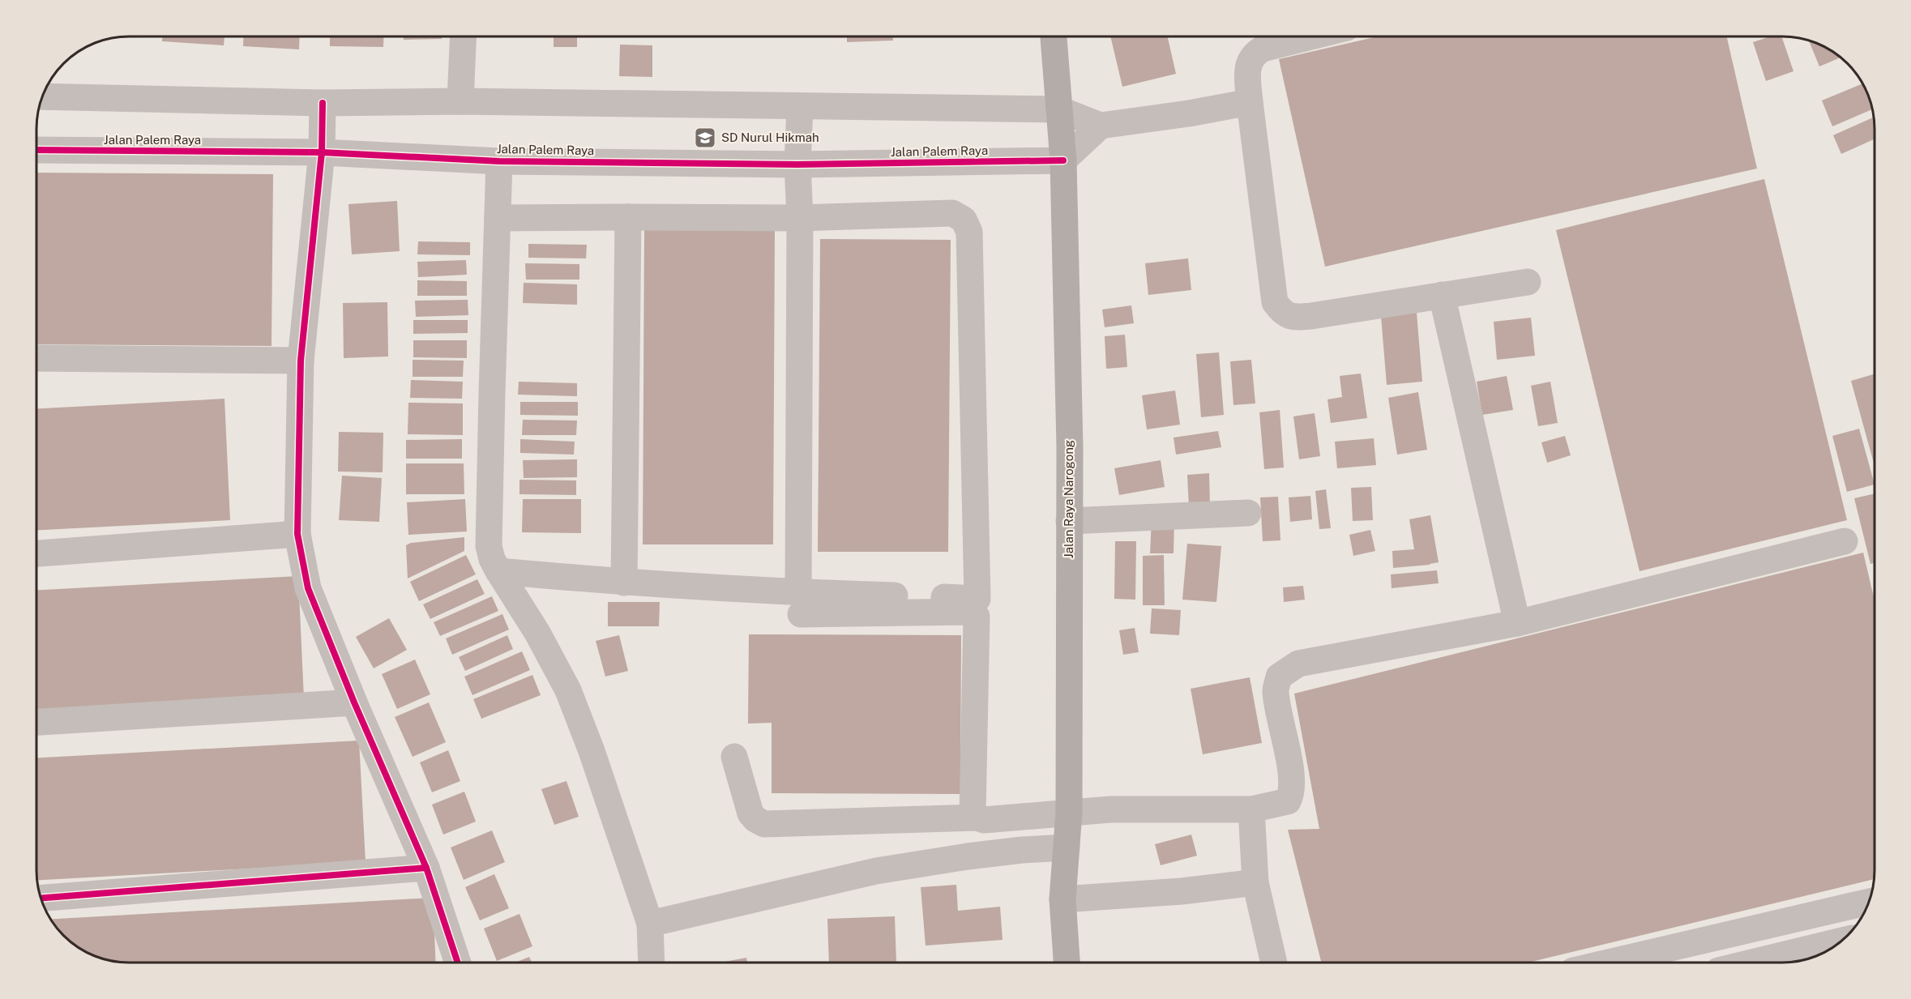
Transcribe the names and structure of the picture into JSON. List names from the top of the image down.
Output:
{
  "streets": {
    "main road": ["Jalan Raya Narogong"],
    "street": ["Jalan Palem Raya"]
  },
  "crossings": [
    ["Jalan Palem Raya", "Jalan Raya Narogong"]
  ],
  "places": {
    "school or university": ["SD Nurul Hikmah"]
  }
}
